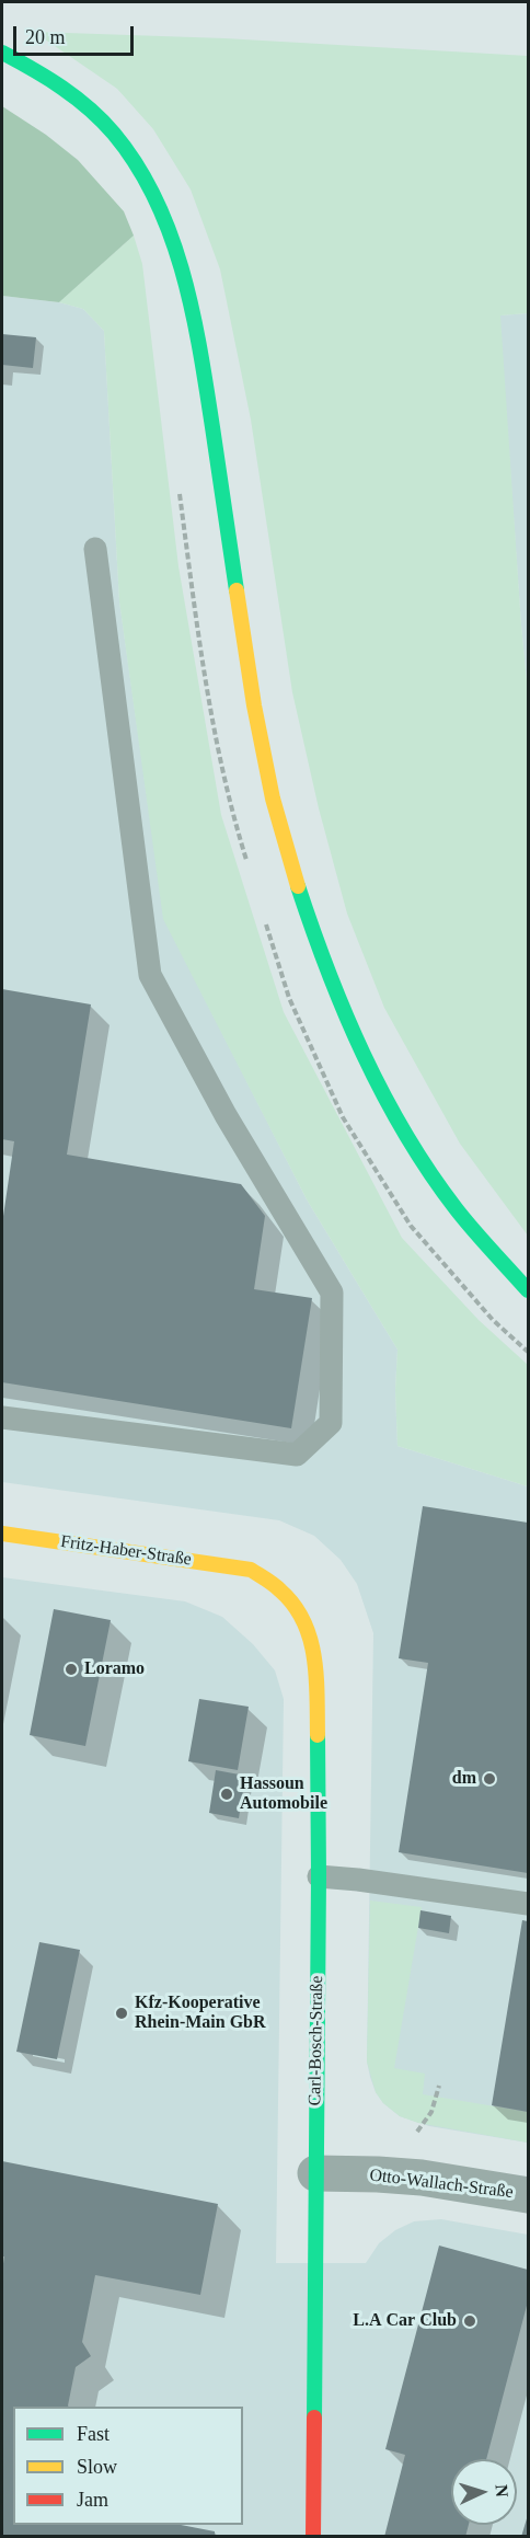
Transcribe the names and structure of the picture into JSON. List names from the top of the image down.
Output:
{
  "streets": {
    "main road": ["Fritz-Haber-Straße", "Carl-Bosch-Straße"],
    "street": ["Otto-Wallach-Straße"]
  },
  "crossings": [
    ["Fritz-Haber-Straße", "Carl-Bosch-Straße"],
    ["Carl-Bosch-Straße", "Otto-Wallach-Straße"]
  ],
  "places": [
    "Loramo",
    "dm",
    "Hassoun Automobile",
    "Kfz-Kooperative Rhein-Main GbR",
    "L.A Car Club"
  ],
  "legend": ["Fast", "Slow", "Jam"],
  "scale_bar": "20 m",
  "north": "right"
}
